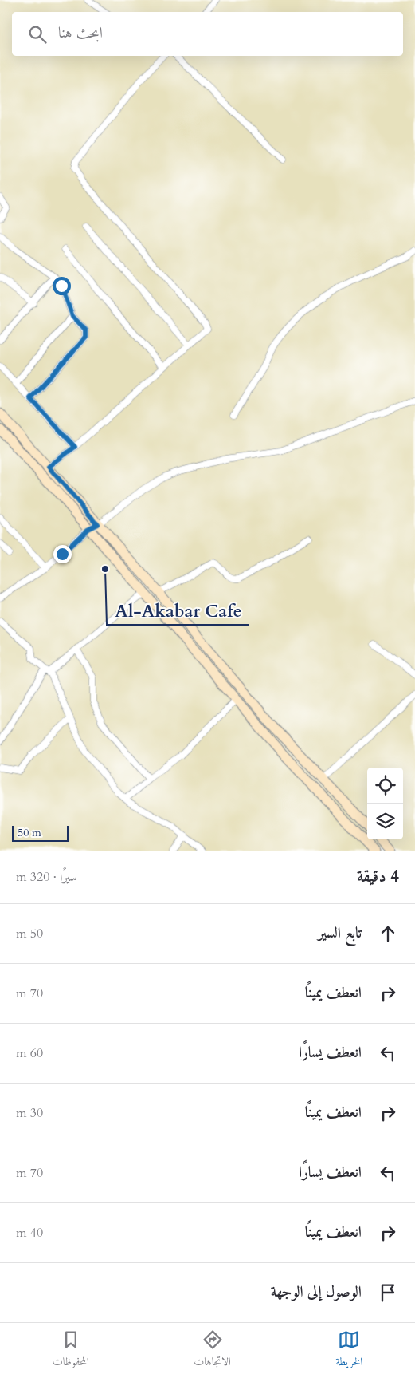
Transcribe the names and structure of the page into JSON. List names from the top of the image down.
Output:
{
  "places": ["Al-Akabar Cafe"],
  "scale_bar": "50 m",
  "page": {
    "search": "ابحث هنا",
    "scale": "50 m",
    "heading": ["4 دقيقة", "سيرًا · 320 m"],
    "list": [
      ["تابع السير", "50 m"],
      ["انعطف يمينًا", "70 m"],
      ["انعطف يسارًا", "60 m"],
      ["انعطف يمينًا", "30 m"],
      ["انعطف يسارًا", "70 m"],
      ["انعطف يمينًا", "40 m"],
      "الوصول إلى الوجهة"
    ],
    "nav": ["الخريطة", "الاتجاهات", "المحفوظات"]
  }
}
